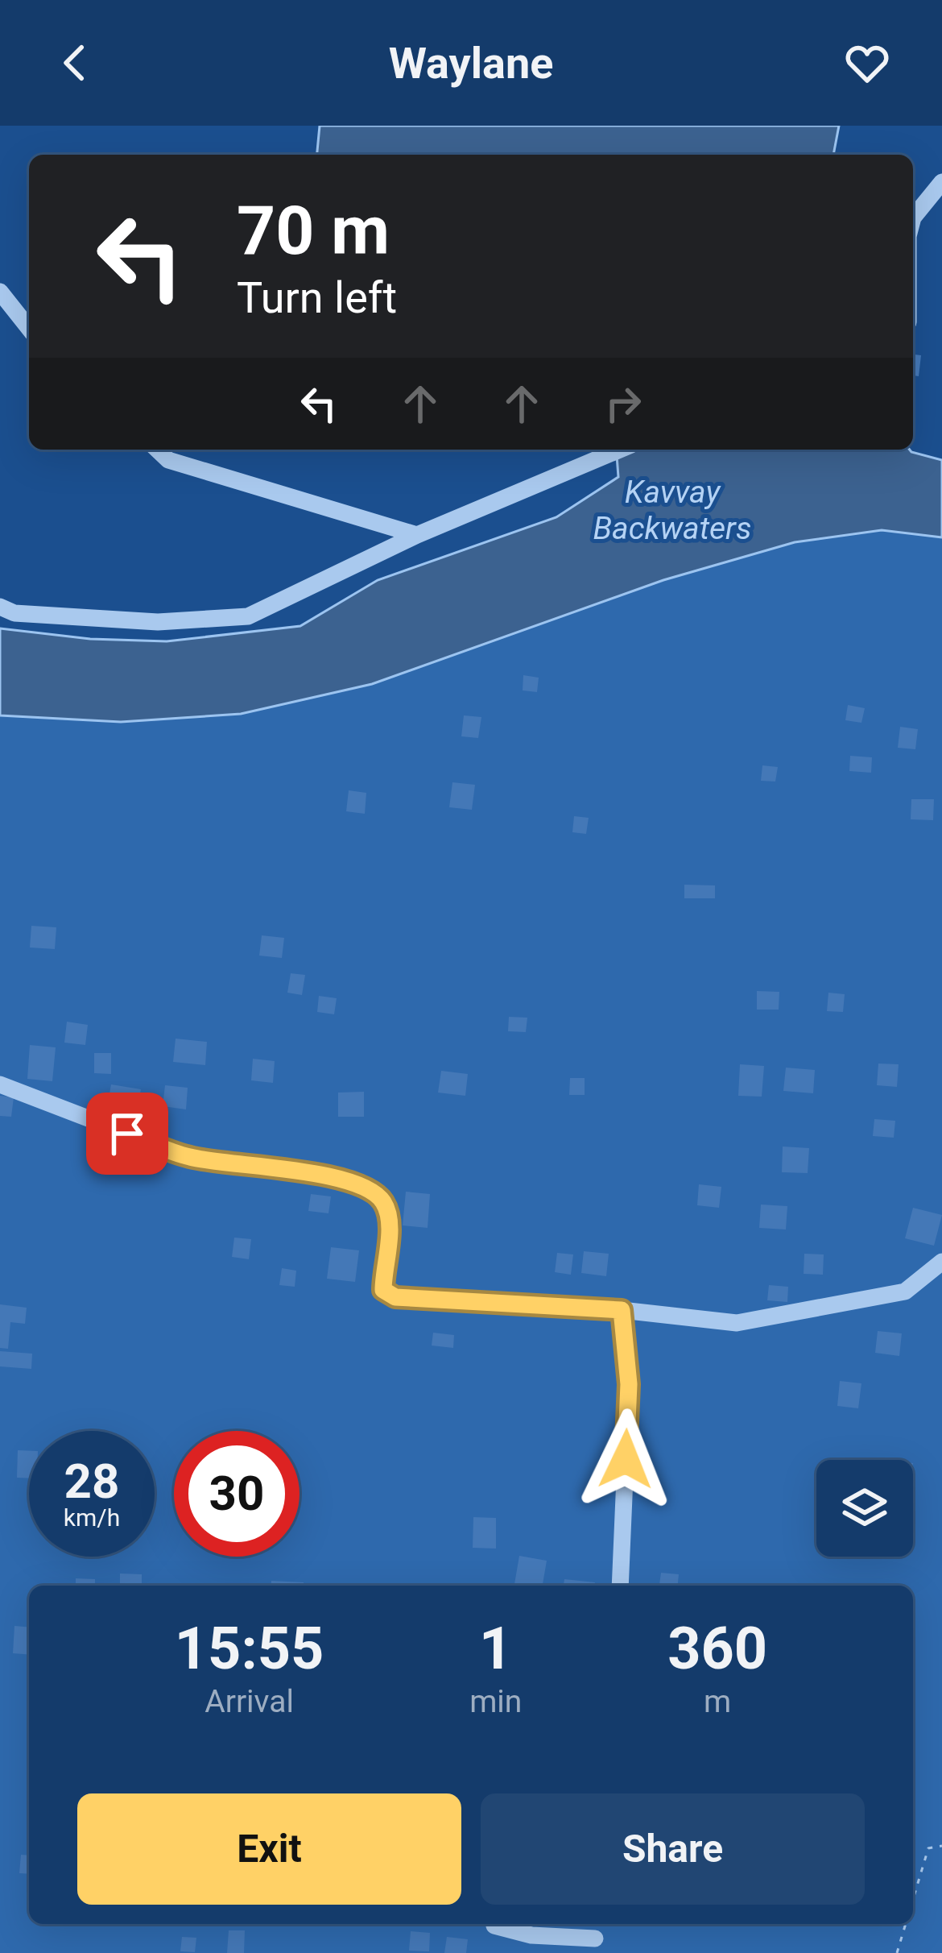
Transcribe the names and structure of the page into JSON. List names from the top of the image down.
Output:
{
  "water": ["Kavvay Backwaters"],
  "page": {
    "header": "Waylane",
    "turn": ["70 m", "Turn left"],
    "speed": "28 km/h",
    "limit": "30",
    "eta": [
      "15:55",
      "Arrival",
      "1",
      "min",
      "360",
      "m"
    ],
    "buttons": ["Exit", "Share"]
  }
}
